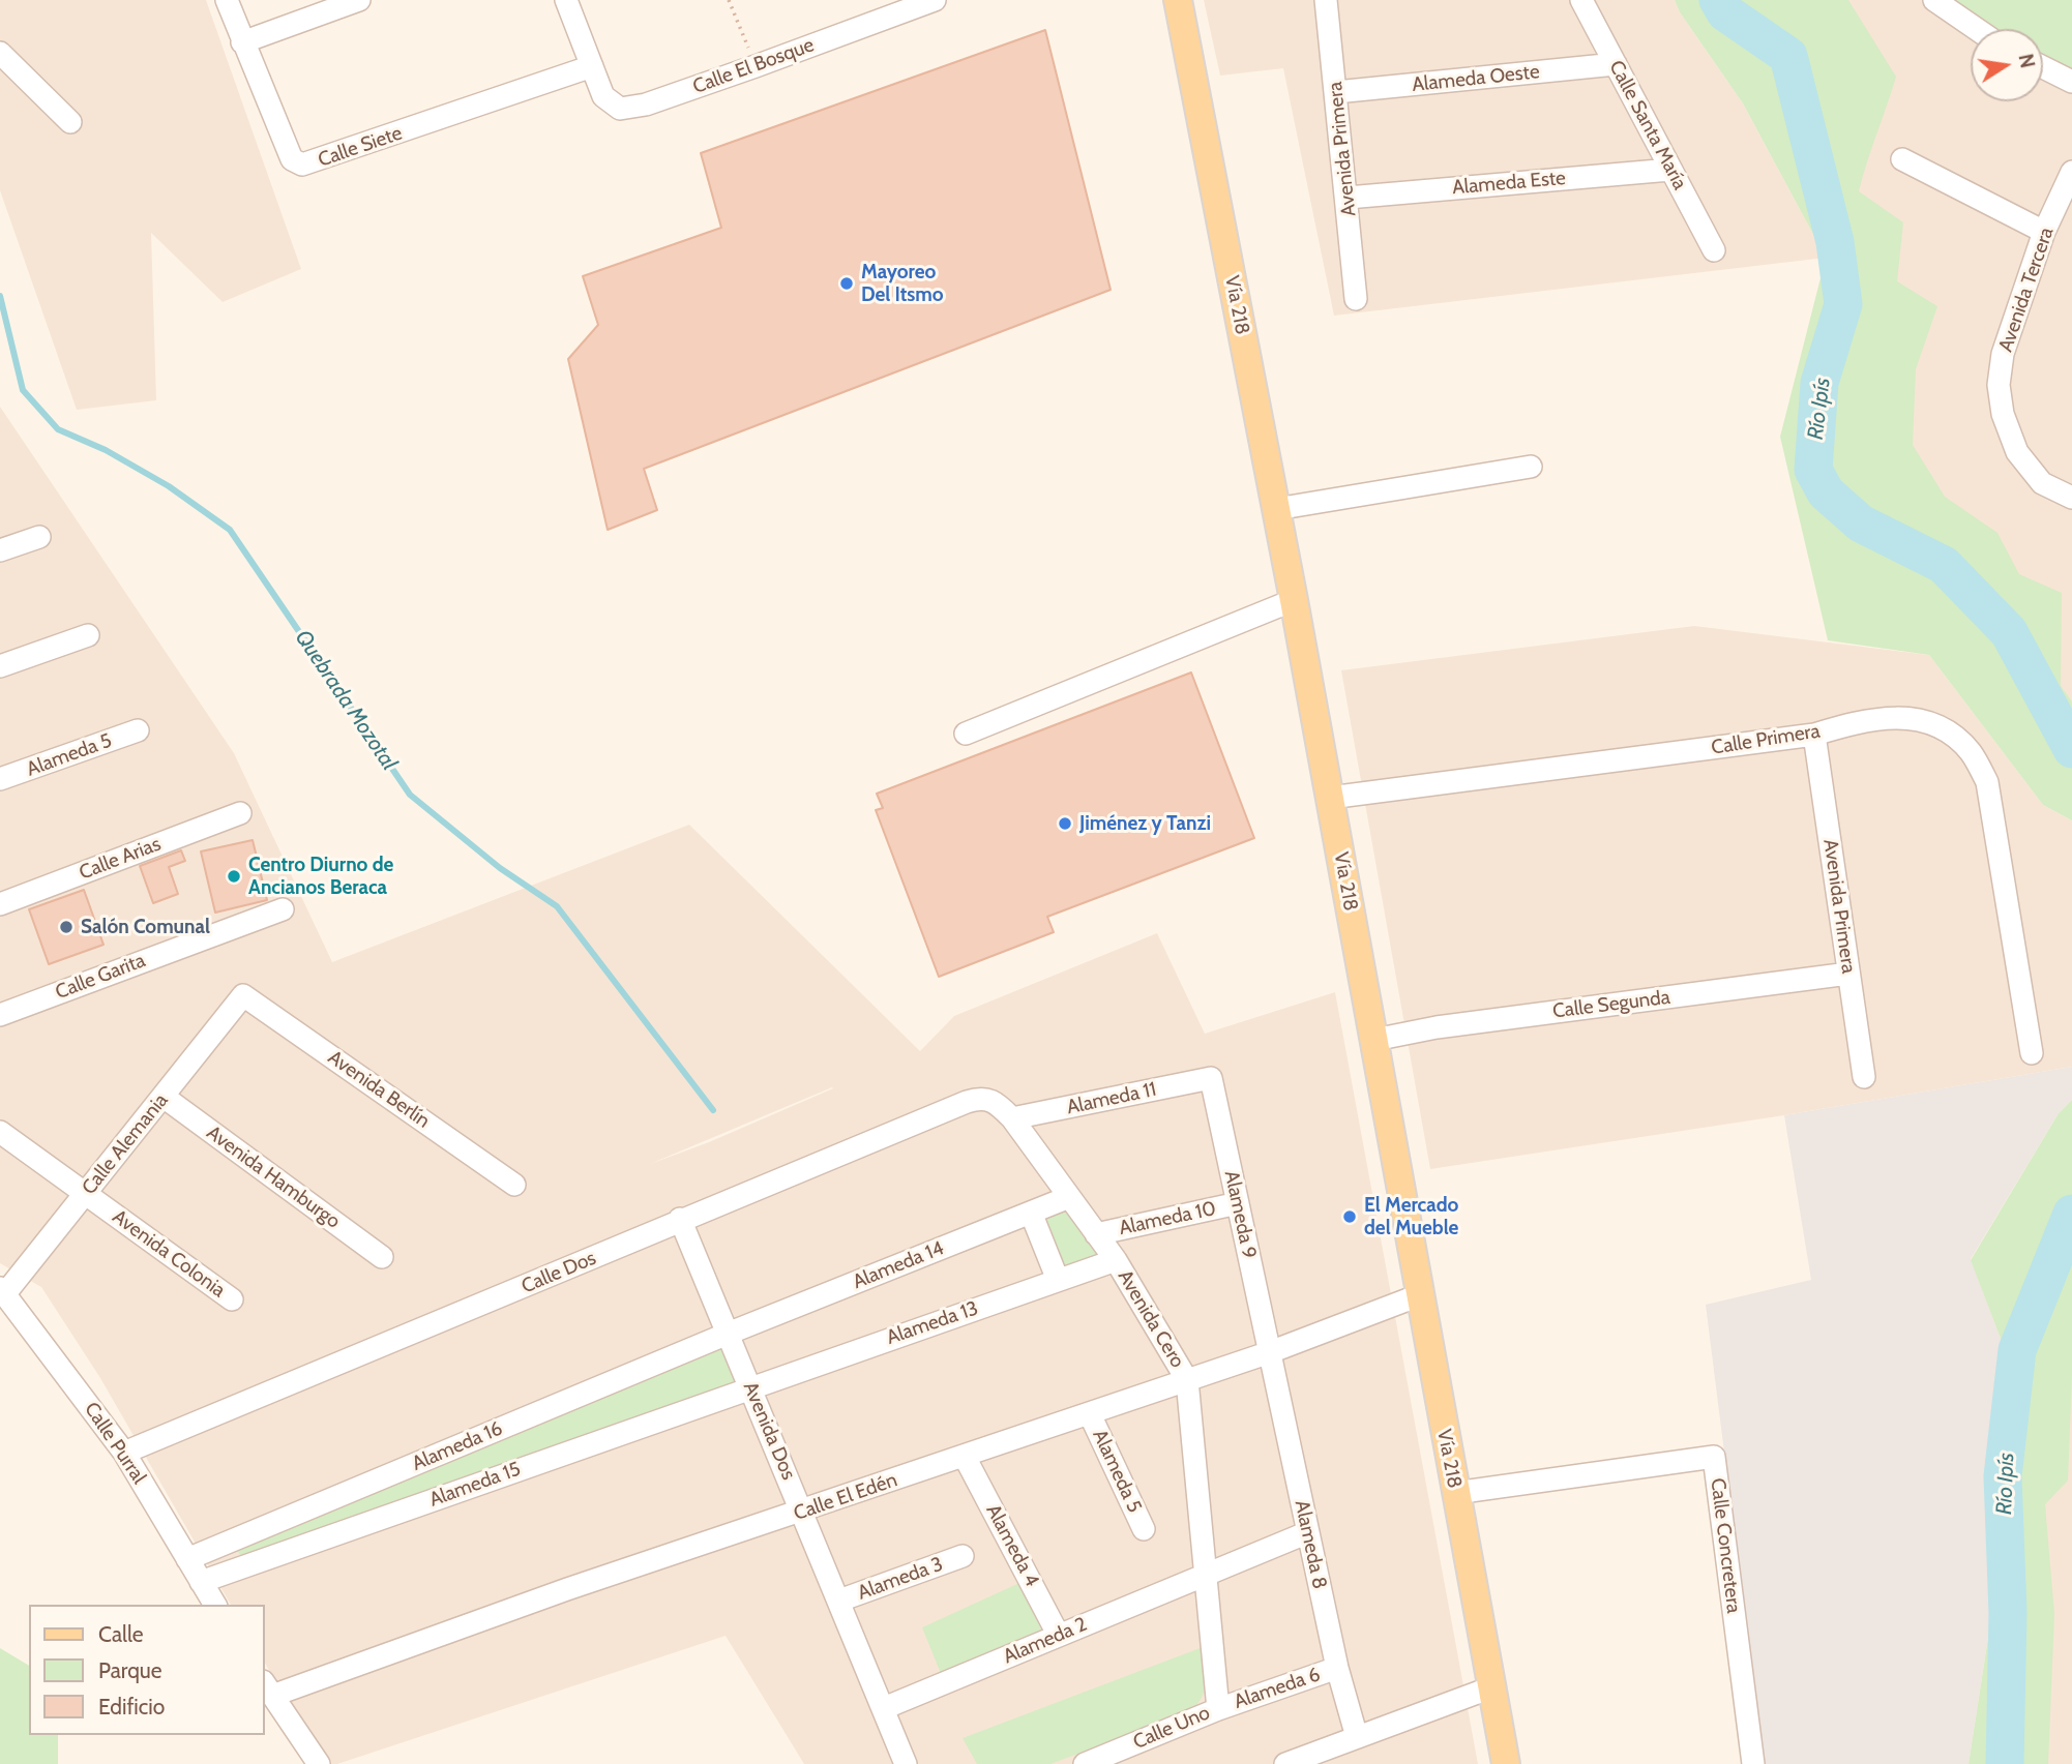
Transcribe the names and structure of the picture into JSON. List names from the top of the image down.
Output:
{
  "streets": {
    "main road": ["Vía 218"],
    "street": [
      "Calle El Bosque",
      "Alameda Oeste",
      "Calle Santa María",
      "Calle Siete",
      "Avenida Primera",
      "Alameda Este",
      "Avenida Tercera",
      "Calle Primera",
      "Alameda 5",
      "Calle Arias",
      "Calle Garita",
      "Calle Segunda",
      "Avenida Berlín",
      "Alameda 11",
      "Calle Alemania",
      "Avenida Hamburgo",
      "Alameda 9",
      "Alameda 10",
      "Avenida Colonia",
      "Alameda 14",
      "Calle Dos",
      "Avenida Cero",
      "Alameda 13",
      "Avenida Dos",
      "Calle Purral",
      "Alameda 16",
      "Alameda 15",
      "Calle El Edén",
      "Alameda 8",
      "Alameda 4",
      "Calle Concretera",
      "Alameda 3",
      "Alameda 2",
      "Alameda 6",
      "Calle Uno"
    ]
  },
  "crossings": [
    ["Calle El Bosque", "Calle Siete"],
    ["Alameda Oeste", "Calle Santa María"],
    ["Alameda Oeste", "Avenida Primera"],
    ["Calle Santa María", "Alameda Este"],
    ["Avenida Primera", "Alameda Este"],
    ["Avenida Primera", "Calle Primera"],
    ["Avenida Primera", "Calle Segunda"],
    ["Vía 218", "Calle Primera"],
    ["Vía 218", "Calle Segunda"],
    ["Vía 218", "Calle El Edén"],
    ["Vía 218", "Calle Concretera"],
    ["Alameda 5", "Calle El Edén"],
    ["Avenida Berlín", "Calle Alemania"],
    ["Alameda 11", "Alameda 9"],
    ["Alameda 11", "Avenida Cero"],
    ["Calle Alemania", "Avenida Hamburgo"],
    ["Calle Alemania", "Avenida Colonia"],
    ["Calle Alemania", "Calle Purral"],
    ["Alameda 9", "Alameda 10"],
    ["Alameda 9", "Calle El Edén"],
    ["Alameda 9", "Alameda 8"],
    ["Alameda 10", "Avenida Cero"],
    ["Alameda 14", "Avenida Cero"],
    ["Alameda 14", "Avenida Dos"],
    ["Alameda 14", "Alameda 16"],
    ["Calle Dos", "Avenida Cero"],
    ["Calle Dos", "Avenida Dos"],
    ["Calle Dos", "Calle Purral"],
    ["Avenida Cero", "Alameda 13"],
    ["Avenida Cero", "Calle El Edén"],
    ["Avenida Cero", "Alameda 2"],
    ["Avenida Cero", "Alameda 6"],
    ["Avenida Cero", "Calle Uno"],
    ["Alameda 13", "Avenida Dos"],
    ["Alameda 13", "Alameda 15"],
    ["Avenida Dos", "Alameda 16"],
    ["Avenida Dos", "Alameda 15"],
    ["Avenida Dos", "Calle El Edén"],
    ["Avenida Dos", "Alameda 3"],
    ["Avenida Dos", "Alameda 2"],
    ["Calle Purral", "Alameda 16"],
    ["Calle Purral", "Alameda 15"],
    ["Calle El Edén", "Alameda 8"],
    ["Calle El Edén", "Alameda 4"],
    ["Alameda 8", "Alameda 2"],
    ["Alameda 8", "Alameda 6"],
    ["Alameda 4", "Alameda 2"],
    ["Alameda 6", "Calle Uno"]
  ],
  "water": ["Río Ipís", "Quebrada Mozotal"],
  "places": [
    "Mayoreo Del Itsmo",
    "Jiménez y Tanzi",
    "Centro Diurno de Ancianos Beraca",
    "Salón Comunal",
    "El Mercado del Mueble"
  ],
  "legend": ["Calle", "Parque", "Edificio"],
  "north": "right"
}
